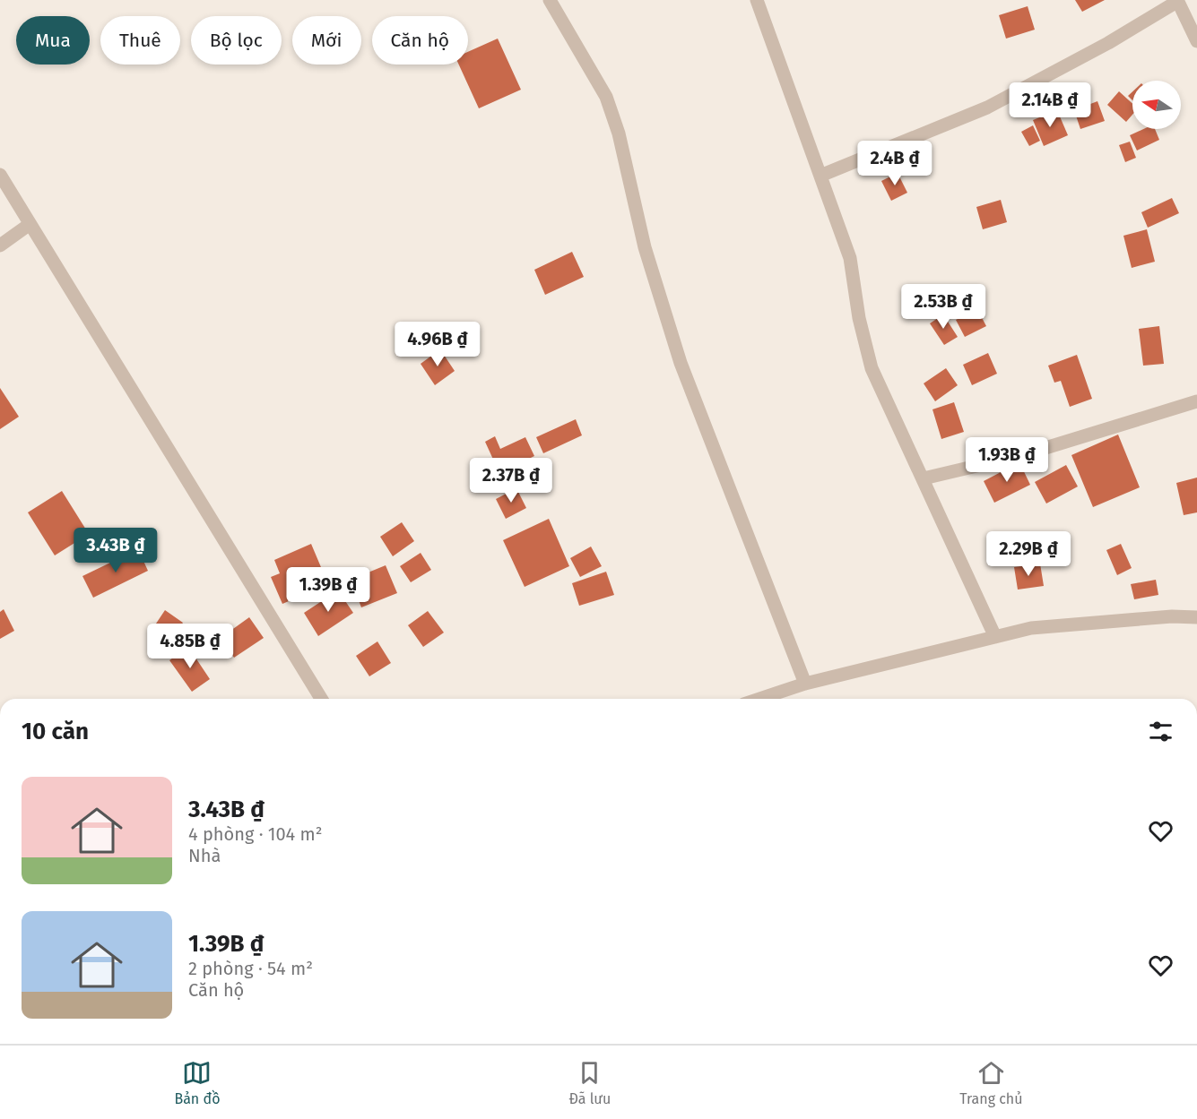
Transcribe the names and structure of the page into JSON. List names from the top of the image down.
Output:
{
  "north": "left",
  "page": {
    "chip": [
      "Mua",
      "Thuê",
      "Bộ lọc",
      "Mới",
      "Căn hộ"
    ],
    "price": [
      "2.14B ₫",
      "2.4B ₫",
      "2.53B ₫",
      "4.96B ₫",
      "1.93B ₫",
      "2.37B ₫",
      "3.43B ₫",
      "2.29B ₫",
      "1.39B ₫",
      "4.85B ₫"
    ],
    "heading": "10 căn",
    "list": [
      {
        "name": "3.43B ₫",
        "note": "4 phòng · 104 m² · Nhà"
      },
      {
        "name": "1.39B ₫",
        "note": "2 phòng · 54 m² · Căn hộ"
      }
    ],
    "tabs": ["Bản đồ", "Đã lưu", "Trang chủ"]
  }
}
